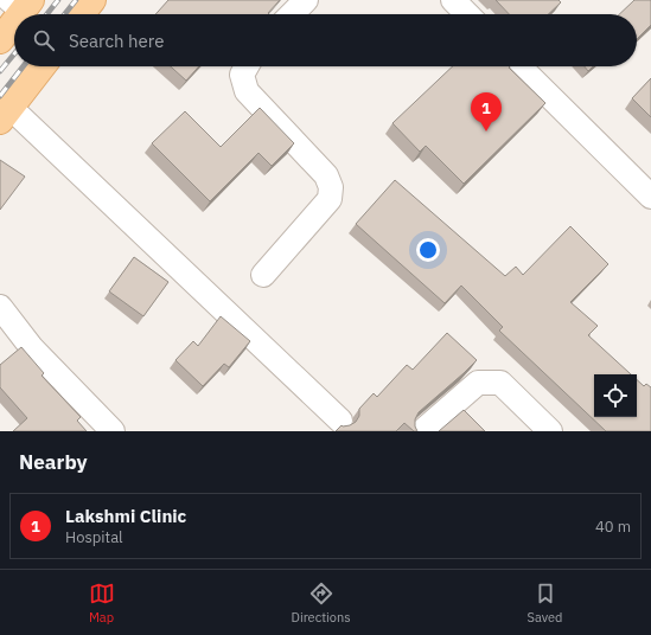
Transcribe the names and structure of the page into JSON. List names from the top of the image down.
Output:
{
  "page": {
    "search": "Search here",
    "pins": "1",
    "heading": "Nearby",
    "list": [
      {
        "mark": "1",
        "name": "Lakshmi Clinic",
        "note": "Hospital",
        "value": "40 m"
      }
    ],
    "nav": ["Map", "Directions", "Saved"]
  }
}
